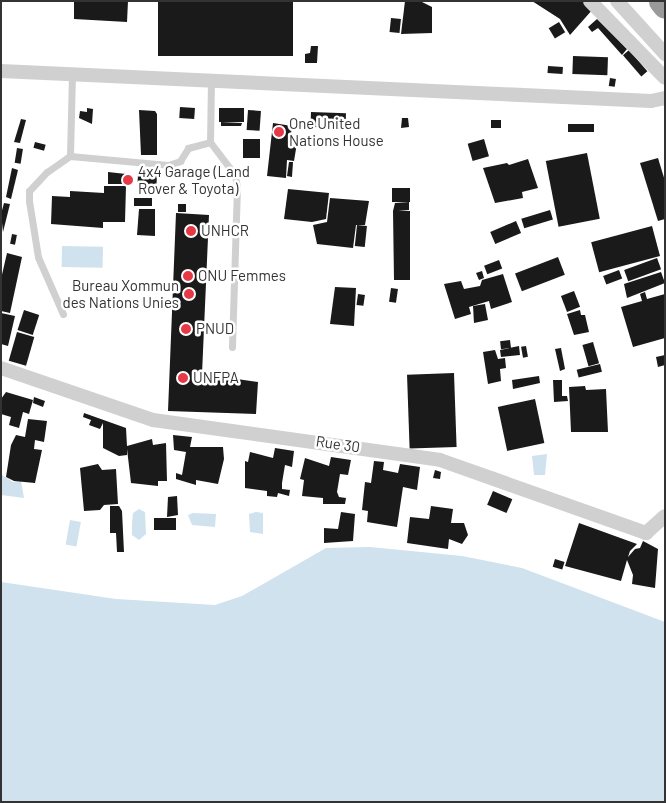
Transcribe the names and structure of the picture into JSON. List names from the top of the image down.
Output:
{
  "streets": {
    "street": ["Rue 30"]
  },
  "places": [
    "One United Nations House",
    "4x4 Garage (Land Rover & Toyota)",
    "UNHCR",
    "ONU Femmes",
    "Bureau Xommun des Nations Unies",
    "PNUD",
    "UNFPA"
  ]
}
